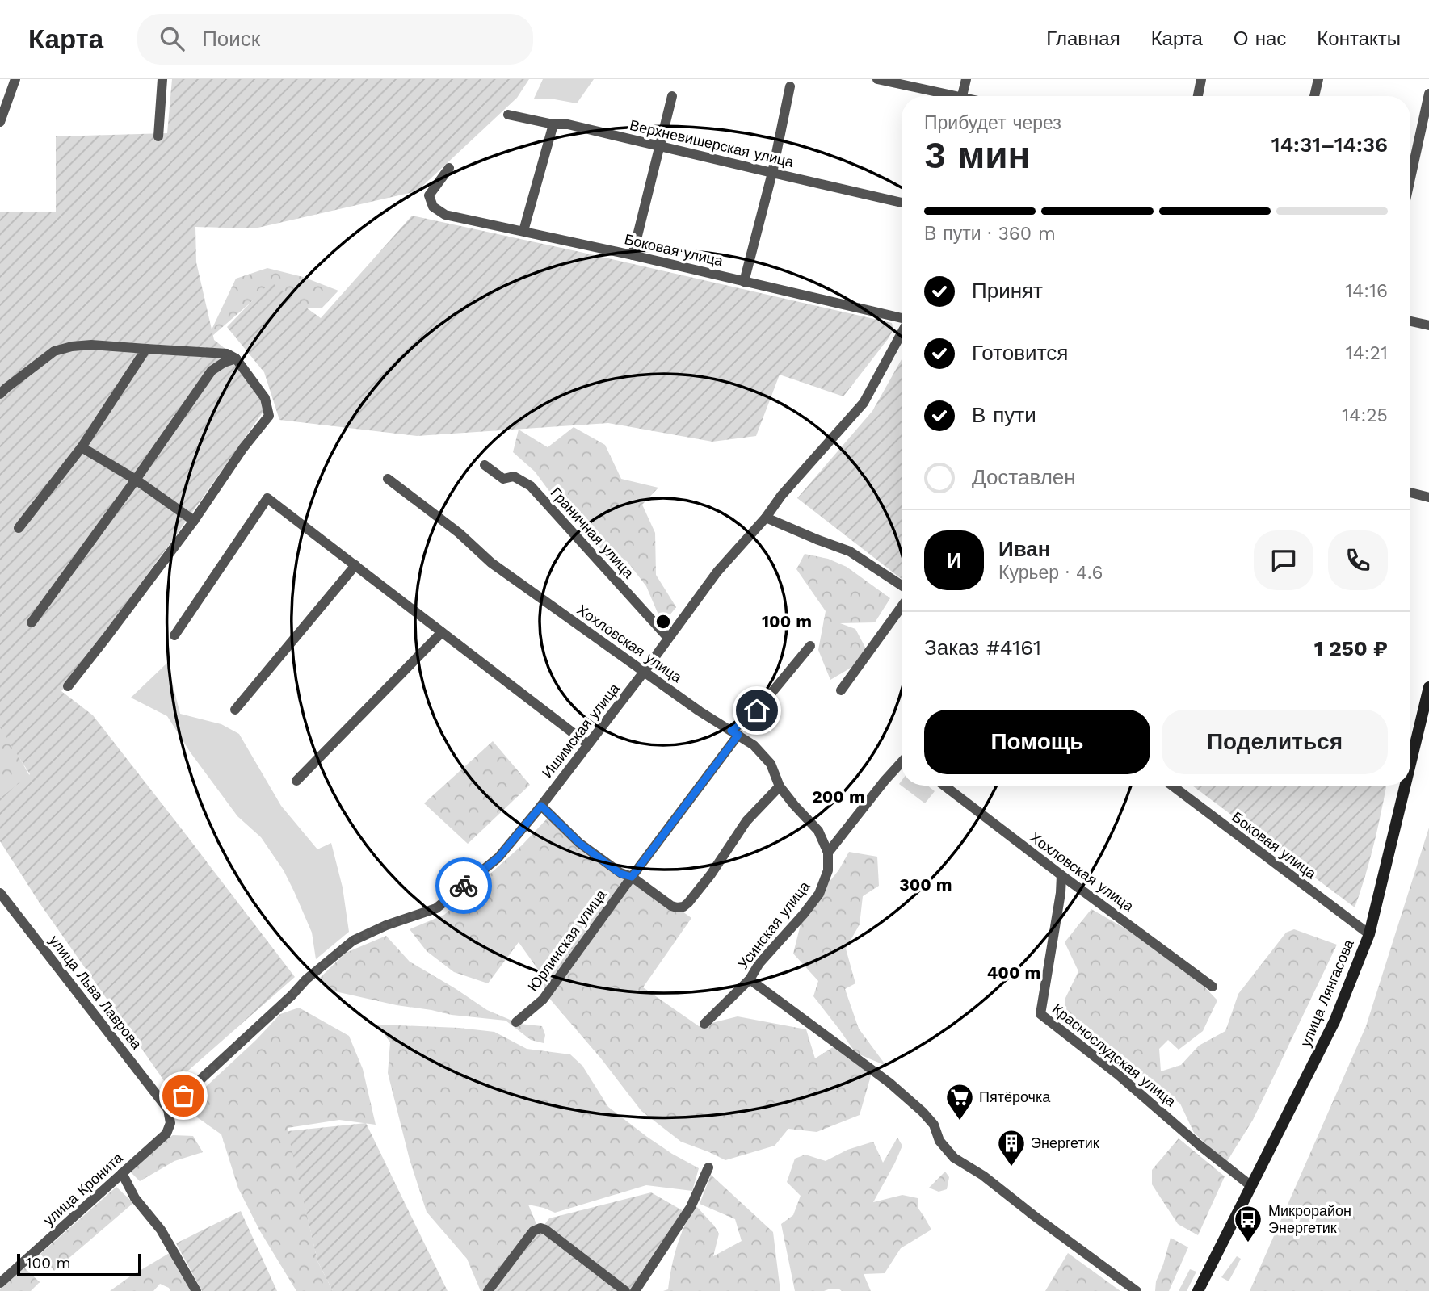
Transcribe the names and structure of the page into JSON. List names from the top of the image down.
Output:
{
  "streets": {
    "main road": ["улица Лянгасова"],
    "street": [
      "Верхневишерская улица",
      "Боковая улица",
      "Граничная улица",
      "Хохловская улица",
      "Ишимская улица",
      "Усинская улица",
      "Юрлинская улица",
      "улица Льва Лаврова",
      "Краснослудская улица",
      "улица Кронита"
    ]
  },
  "crossings": [
    ["Боковая улица", "улица Лянгасова"],
    ["Граничная улица", "Ишимская улица"],
    ["Хохловская улица", "Ишимская улица"],
    ["Хохловская улица", "Усинская улица"],
    ["Хохловская улица", "Юрлинская улица"],
    ["Хохловская улица", "Краснослудская улица"],
    ["Ишимская улица", "улица Льва Лаврова"],
    ["Ишимская улица", "улица Кронита"],
    ["улица Льва Лаврова", "улица Кронита"],
    ["улица Лянгасова", "Краснослудская улица"]
  ],
  "places": {
    "supermarket": ["Пятёрочка"],
    "building": ["Энергетик"],
    "bus stop": ["Микрорайон Энергетик"]
  },
  "scale_bar": "100 m",
  "page": {
    "header": "Карта",
    "search": "Поиск",
    "nav": [
      "Главная",
      "Карта",
      "О нас",
      "Контакты"
    ],
    "heading": ["3 мин", "Прибудет через", "14:31–14:36"],
    "panel": [
      "Иван",
      "Курьер · 4.6",
      "Заказ #4161",
      "1 250 ₽"
    ],
    "bar": "В пути · 360 m",
    "list": [
      ["Принят", "14:16"],
      ["Готовится", "14:21"],
      ["В пути", "14:25"],
      "Доставлен"
    ],
    "round": "И",
    "buttons": ["Помощь", "Поделиться"],
    "scale": "100 m"
  },
  "rings": [
    "100 m",
    "200 m",
    "300 m",
    "400 m"
  ]
}
